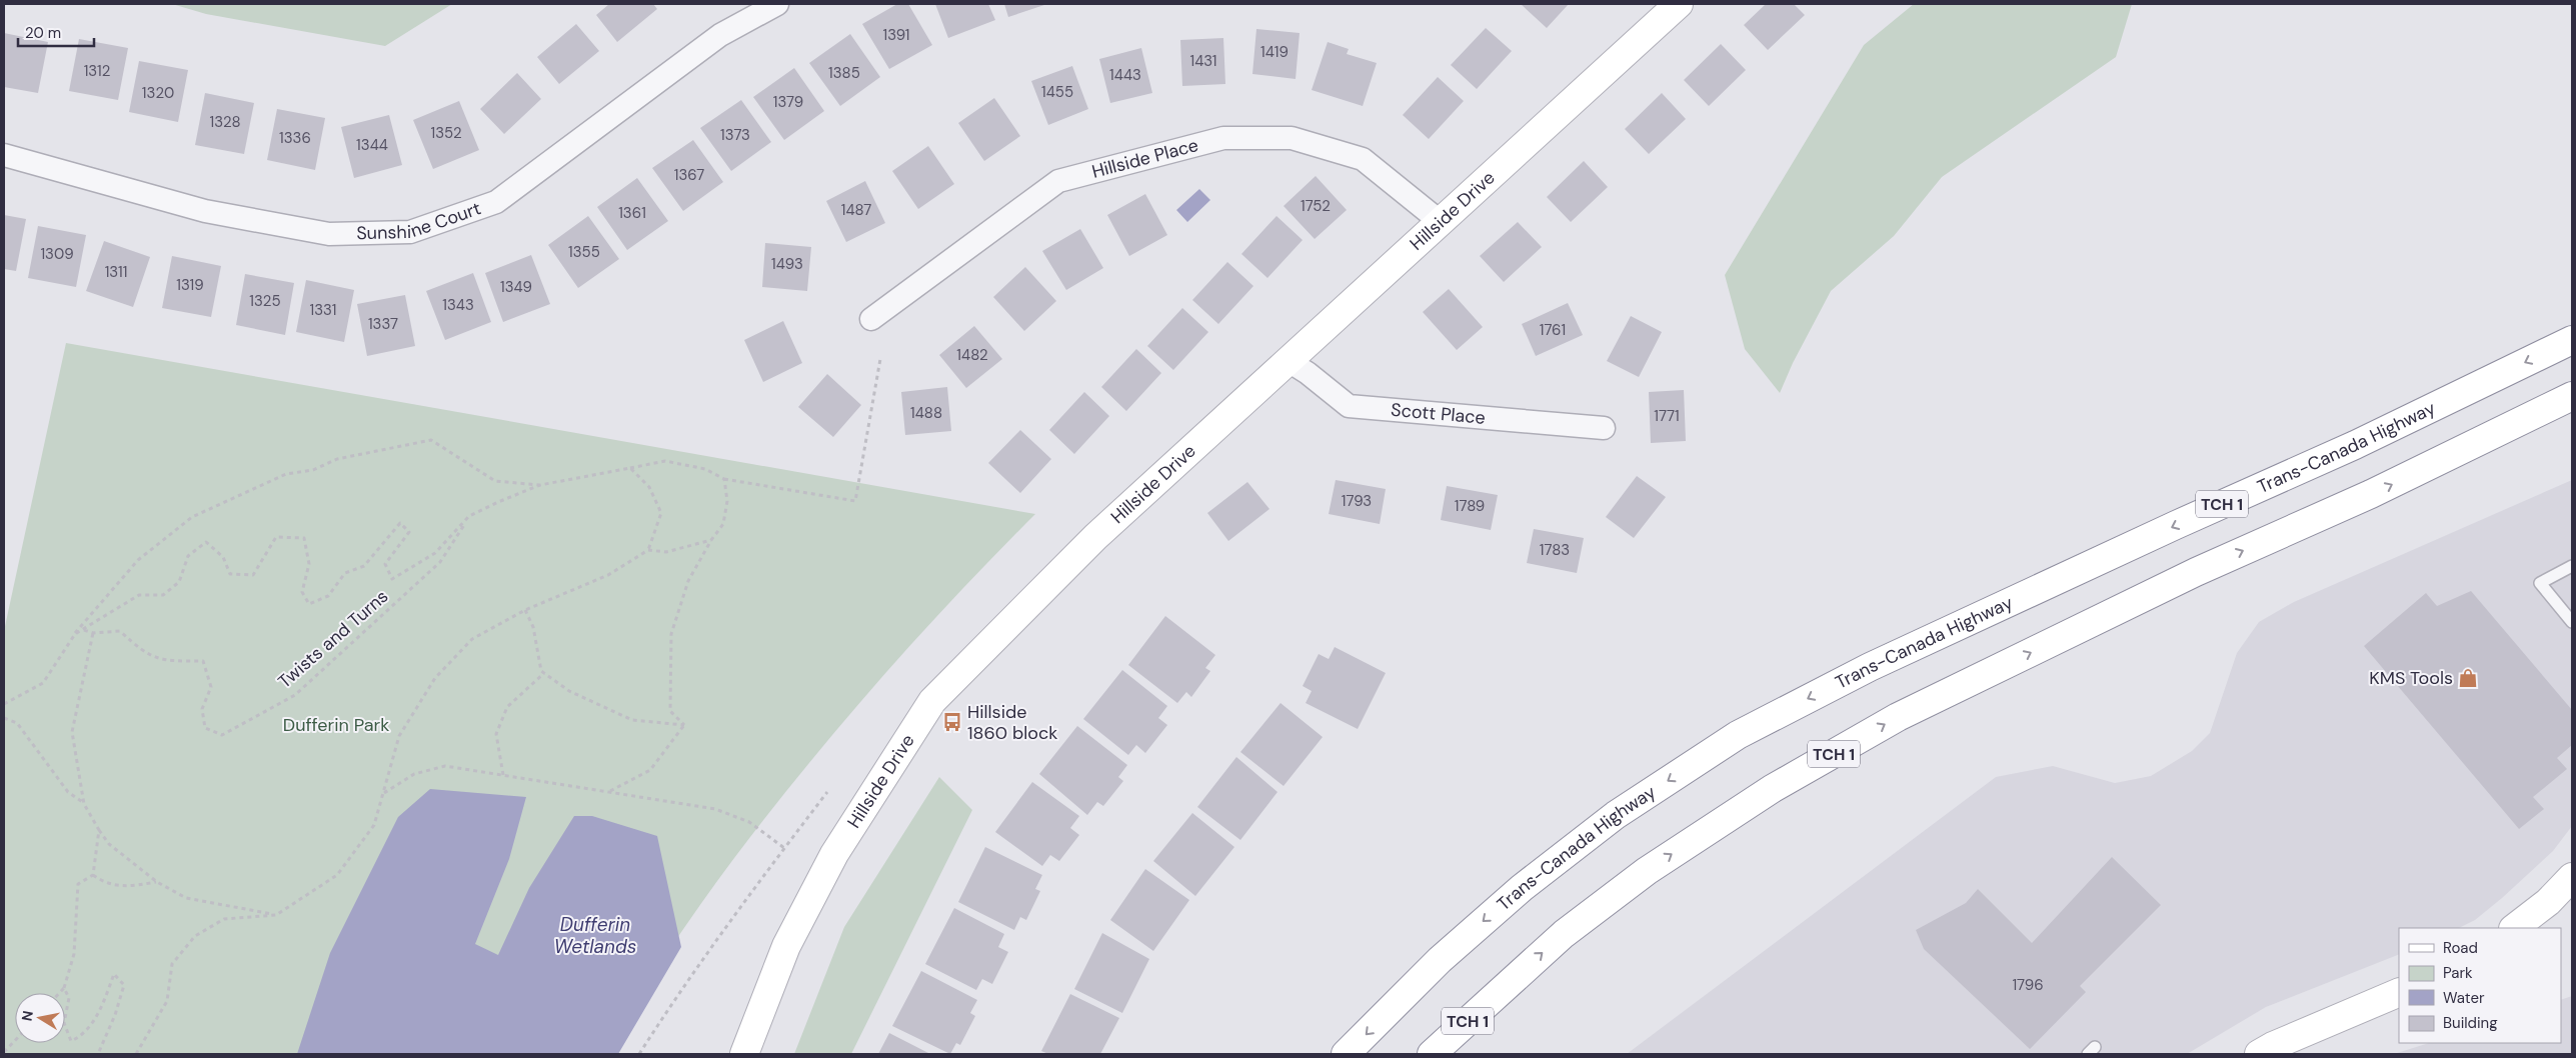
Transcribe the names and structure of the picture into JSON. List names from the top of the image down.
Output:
{
  "streets": {
    "main road": ["Hillside Drive", "Trans-Canada Highway", "TCH 1"],
    "street": ["Hillside Place", "Sunshine Court", "Scott Place"],
    "path": ["Twists and Turns"]
  },
  "crossings": [
    ["Hillside Place", "Hillside Drive"],
    ["Hillside Drive", "Scott Place"]
  ],
  "water": ["Dufferin Wetlands"],
  "parks": ["Dufferin Park"],
  "places": {
    "shop": ["KMS Tools"],
    "bus stop": ["Hillside 1860 block"]
  },
  "house_numbers": [
    "1391",
    "1419",
    "1431",
    "1312",
    "1385",
    "1443",
    "1455",
    "1320",
    "1379",
    "1328",
    "1352",
    "1373",
    "1336",
    "1344",
    "1367",
    "1752",
    "1487",
    "1361",
    "1355",
    "1309",
    "1493",
    "1311",
    "1319",
    "1349",
    "1325",
    "1343",
    "1331",
    "1337",
    "1761",
    "1482",
    "1488",
    "1771",
    "1793",
    "1789",
    "1783",
    "1796"
  ],
  "legend": [
    "Road",
    "Park",
    "Water",
    "Building"
  ],
  "scale_bar": "20 m",
  "north": "left"
}
